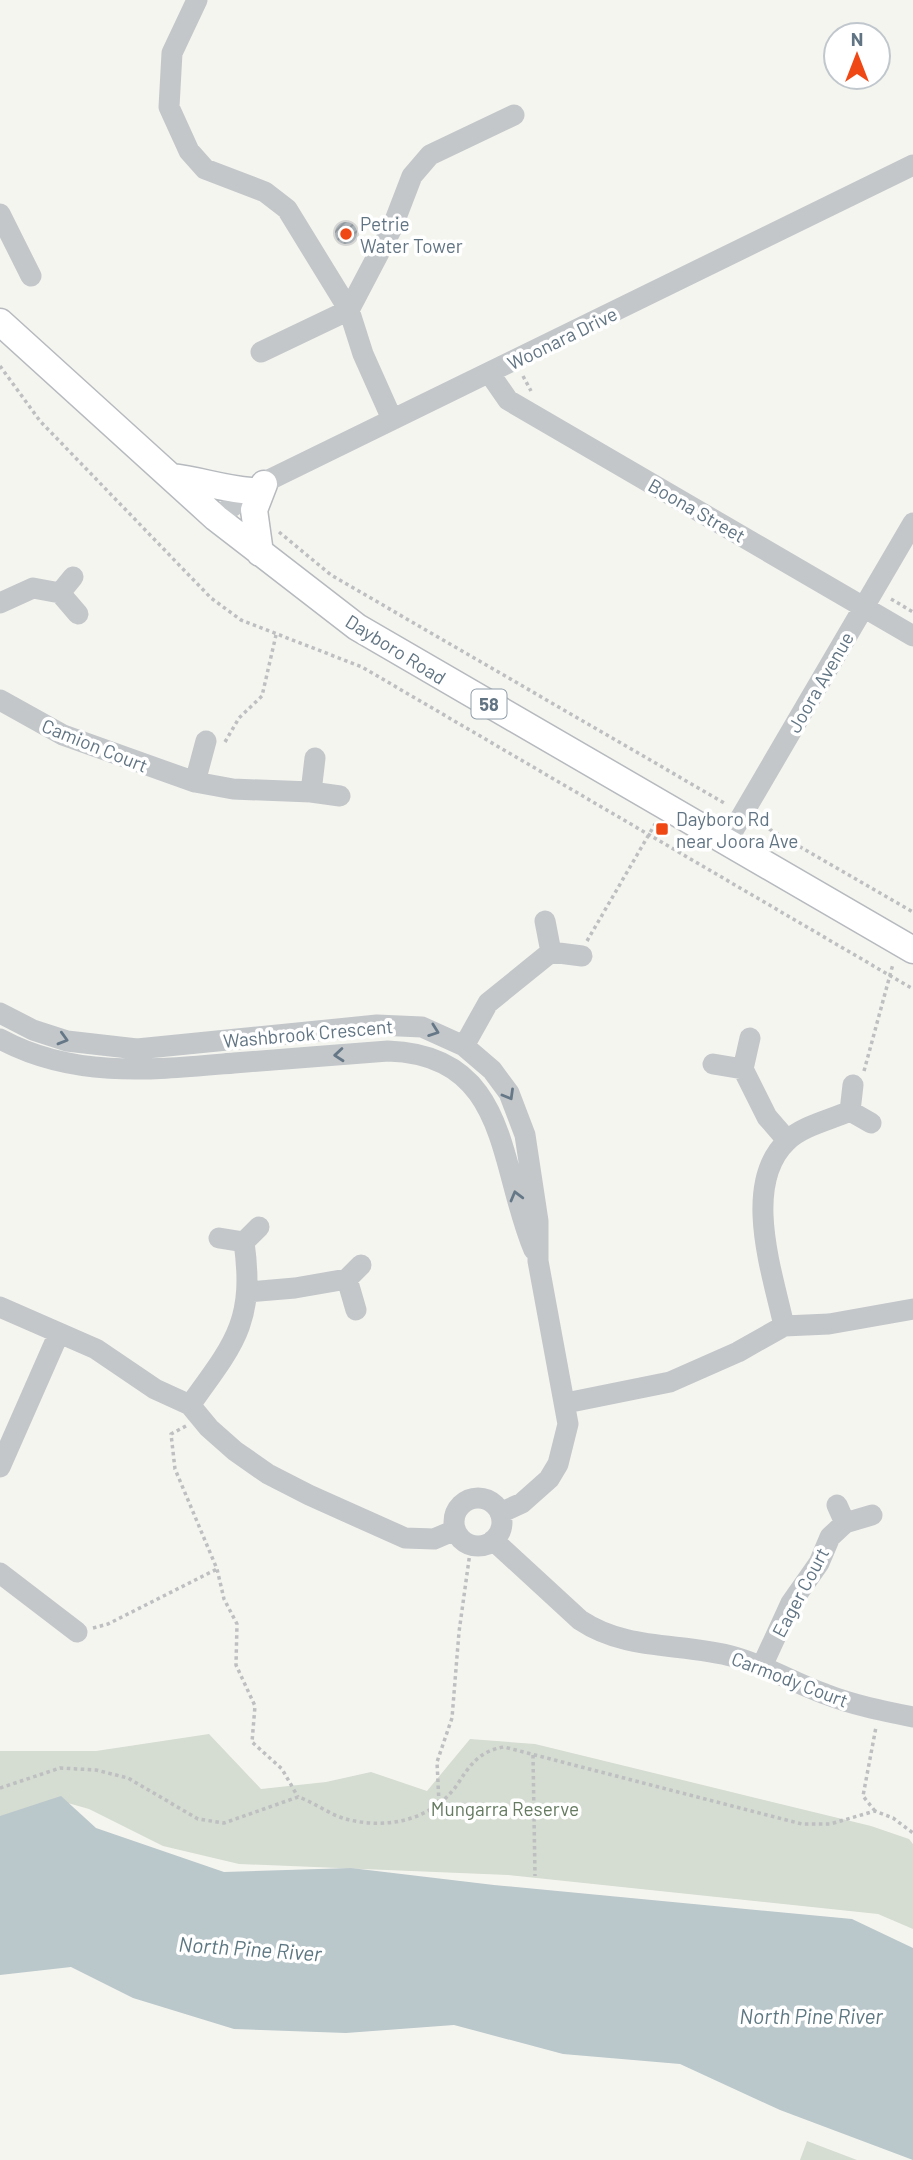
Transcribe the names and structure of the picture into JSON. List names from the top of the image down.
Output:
{
  "streets": {
    "main road": ["Dayboro Road", "58"],
    "street": [
      "Woonara Drive",
      "Boona Street",
      "Joora Avenue",
      "Camion Court",
      "Washbrook Crescent",
      "Eager Court",
      "Carmody Court"
    ]
  },
  "crossings": [
    ["Woonara Drive", "Boona Street"],
    ["Woonara Drive", "Dayboro Road"],
    ["Boona Street", "Joora Avenue"],
    ["Dayboro Road", "Joora Avenue"],
    ["Washbrook Crescent", "Carmody Court"],
    ["Eager Court", "Carmody Court"]
  ],
  "water": ["North Pine River"],
  "parks": ["Mungarra Reserve"],
  "places": {
    "other": ["Petrie Water Tower"],
    "transit": ["Dayboro Rd near Joora Ave"]
  },
  "north": "top"
}
